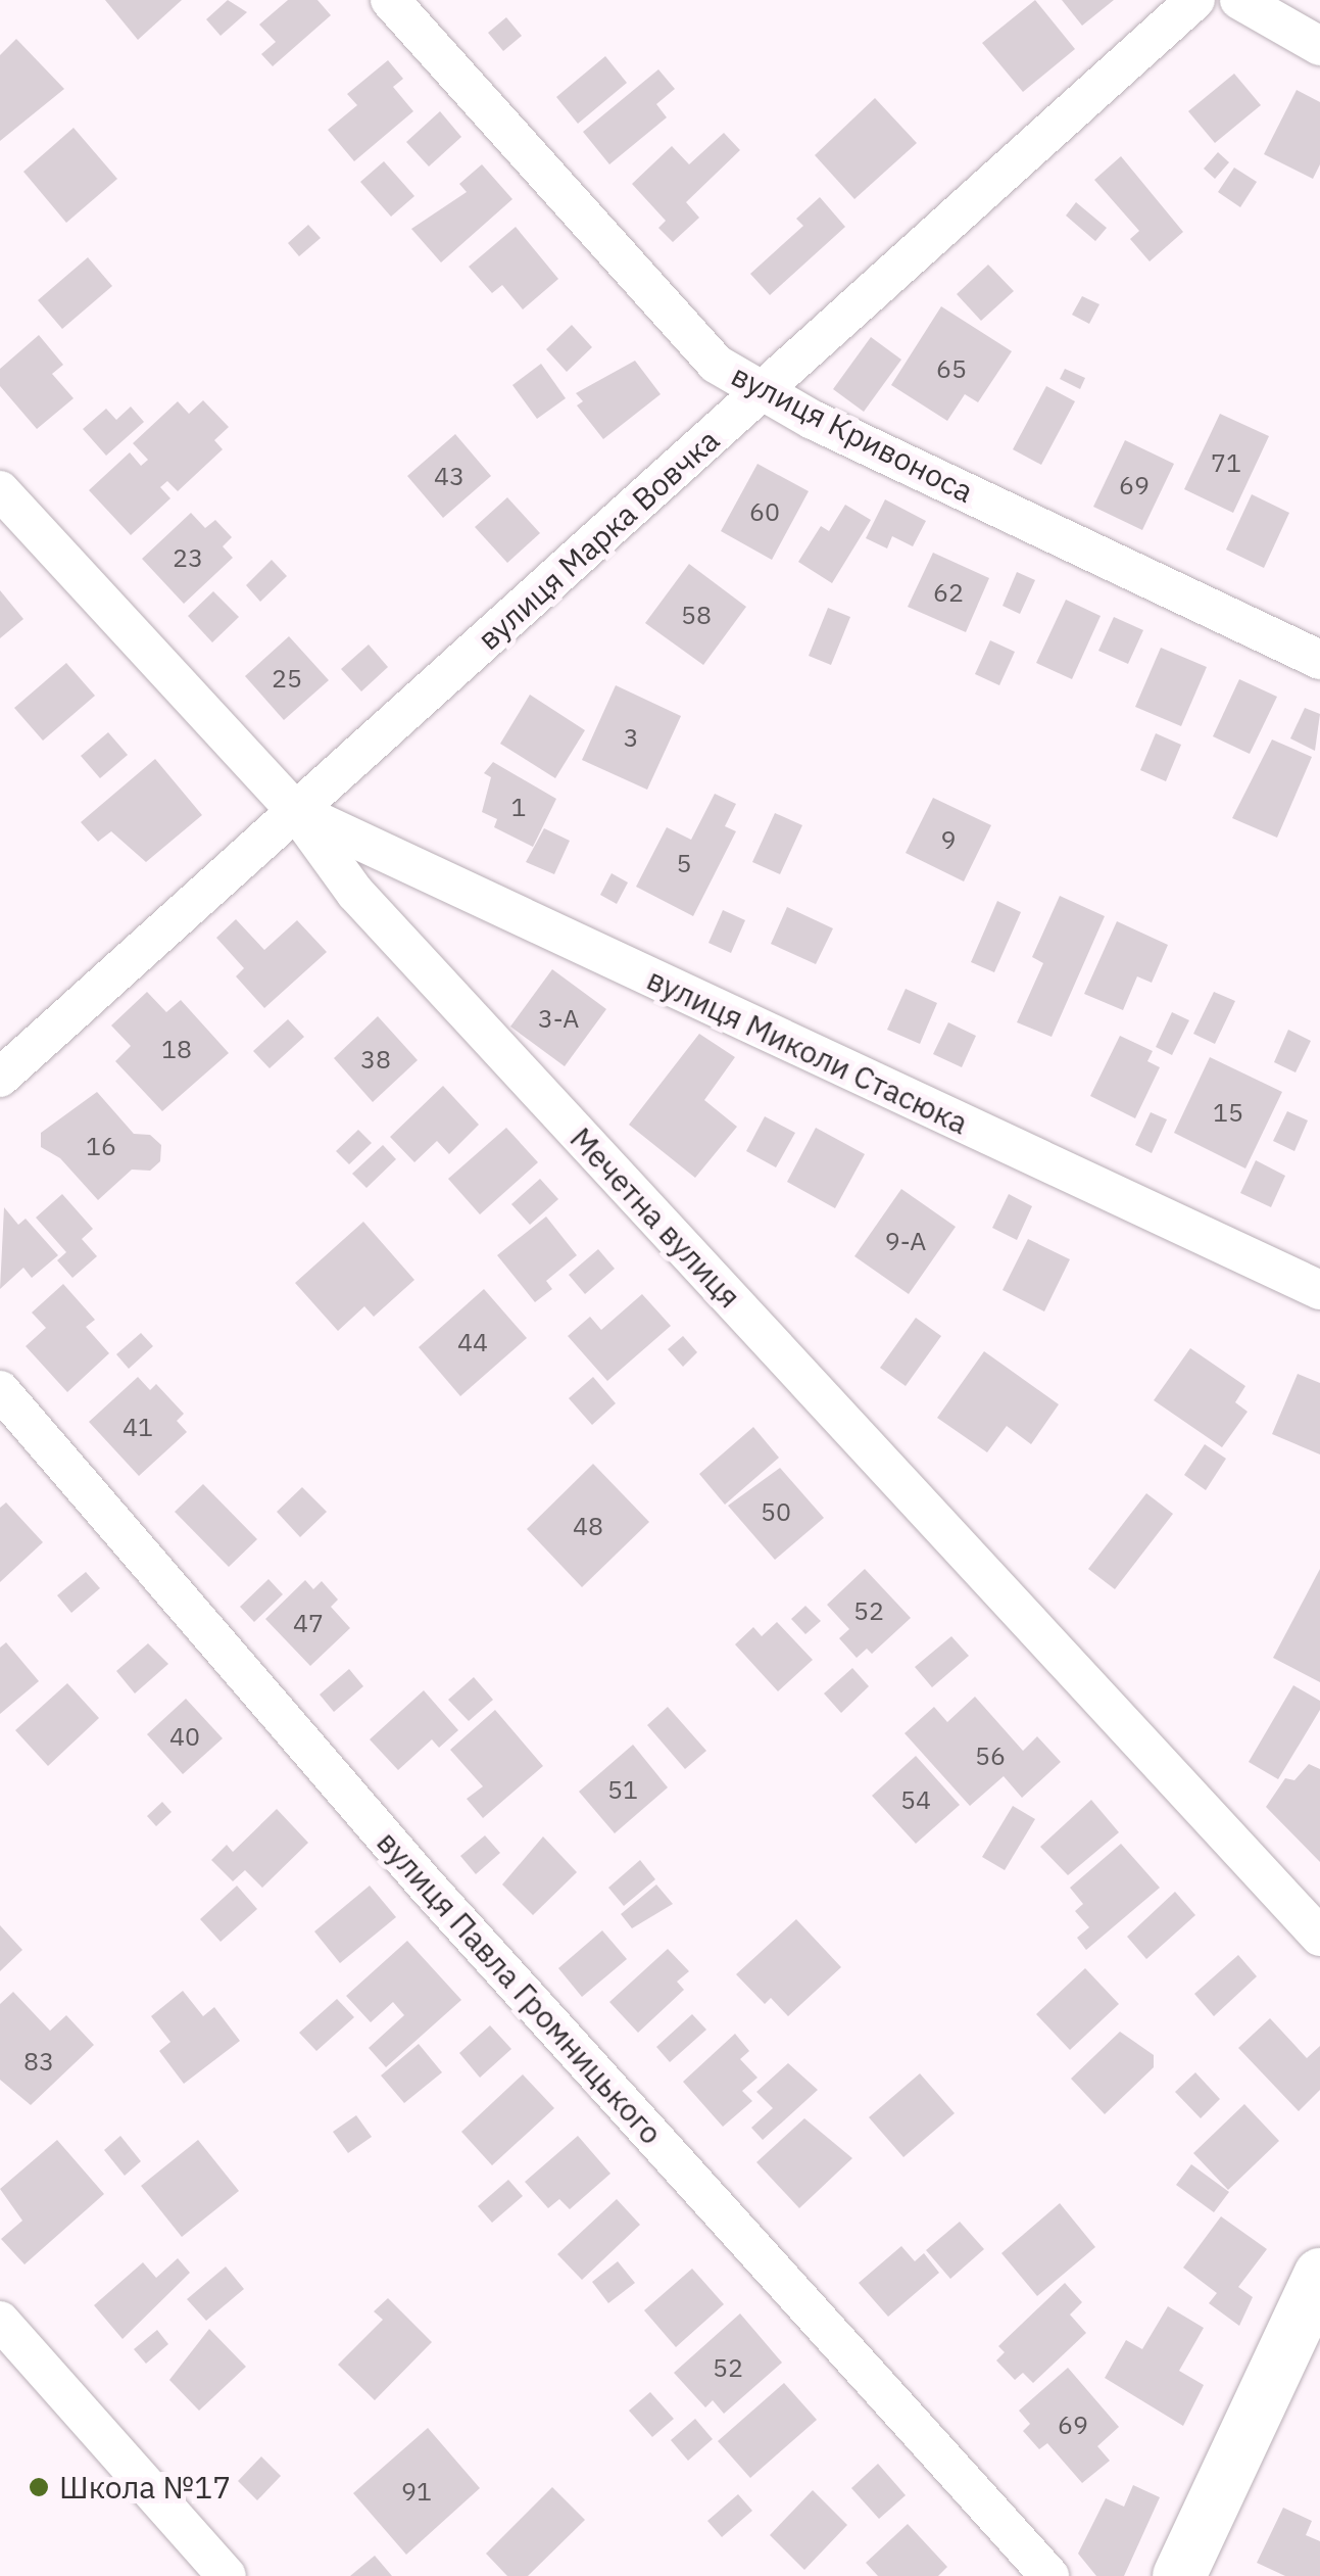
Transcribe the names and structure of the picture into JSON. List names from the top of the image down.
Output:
{
  "streets": {
    "street": [
      "вулиця Кривоноса",
      "вулиця Марка Вовчка",
      "вулиця Миколи Стасюка",
      "Мечетна вулиця",
      "вулиця Павла Громницького"
    ]
  },
  "crossings": [
    ["вулиця Кривоноса", "вулиця Марка Вовчка"],
    ["вулиця Марка Вовчка", "вулиця Миколи Стасюка"],
    ["вулиця Марка Вовчка", "Мечетна вулиця"],
    ["вулиця Миколи Стасюка", "Мечетна вулиця"]
  ],
  "places": ["Школа №17"],
  "house_numbers": [
    "65",
    "71",
    "43",
    "69",
    "60",
    "23",
    "62",
    "58",
    "25",
    "3",
    "1",
    "9",
    "5",
    "3-А",
    "18",
    "38",
    "15",
    "16",
    "9-А",
    "44",
    "41",
    "50",
    "48",
    "52",
    "47",
    "40",
    "56",
    "51",
    "54",
    "83",
    "52",
    "69",
    "91"
  ]
}
